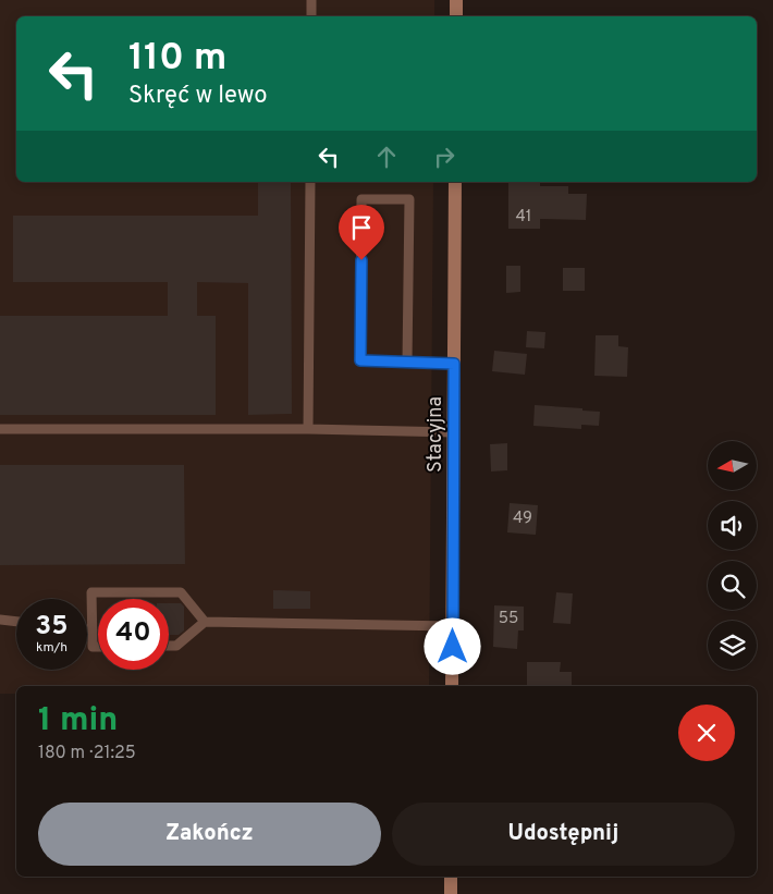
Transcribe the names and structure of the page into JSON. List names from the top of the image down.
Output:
{
  "streets": {
    "street": ["Stacyjna"]
  },
  "house_numbers": ["41", "49", "55"],
  "north": "left",
  "page": {
    "turn": ["110 m", "Skręć w lewo"],
    "speed": "35 km/h",
    "limit": "40",
    "heading": ["1 min", "180 m · 21:25"],
    "buttons": ["Zakończ", "Udostępnij"]
  }
}
